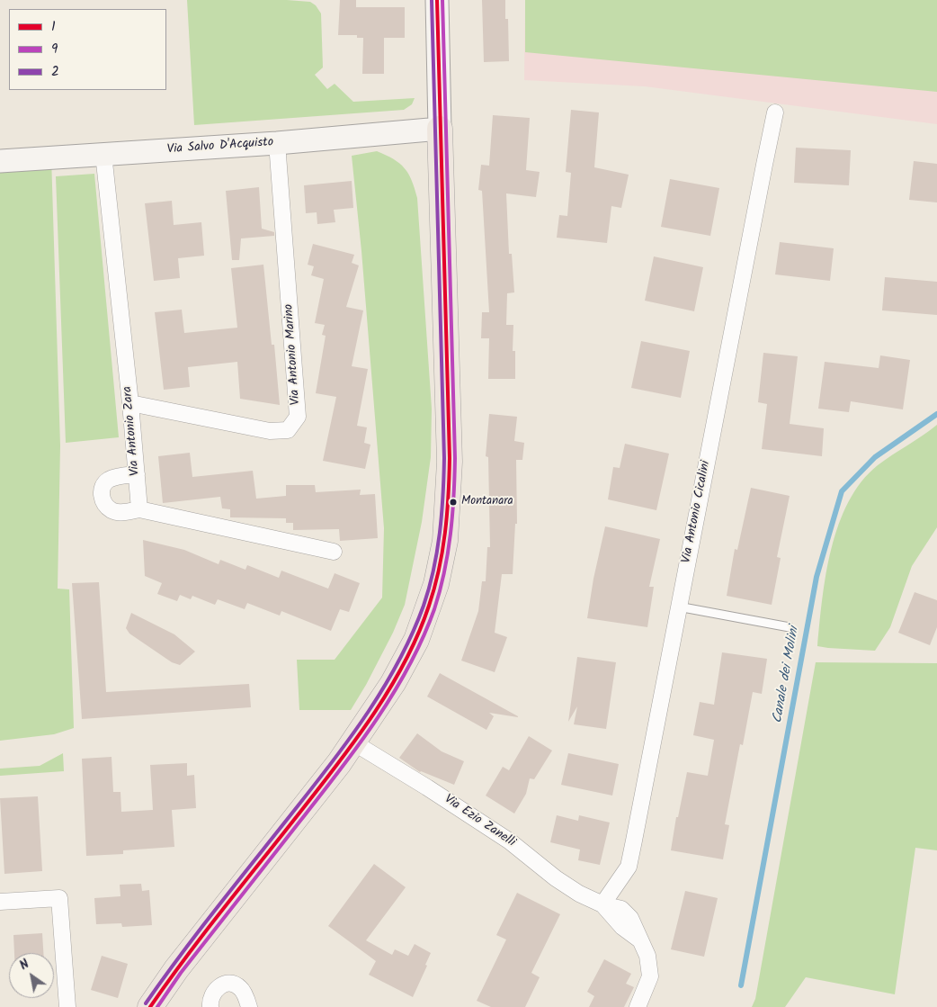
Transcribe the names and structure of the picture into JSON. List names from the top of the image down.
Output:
{
  "streets": {
    "street": [
      "Via Salvo D'Acquisto",
      "Via Antonio Marino",
      "Via Antonio Zara",
      "Via Antonio Cicalini",
      "Via Ezio Zanelli"
    ]
  },
  "crossings": [
    ["Via Salvo D'Acquisto", "Via Antonio Marino"],
    ["Via Salvo D'Acquisto", "Via Antonio Zara"],
    ["Via Antonio Marino", "Via Antonio Zara"],
    ["Via Antonio Cicalini", "Via Ezio Zanelli"]
  ],
  "water": ["Canale dei Molini"],
  "places": ["Montanara"],
  "lines": ["transit line 1", "transit line 9", "transit line 2"],
  "legend": ["1", "9", "2"],
  "north": "top left"
}
